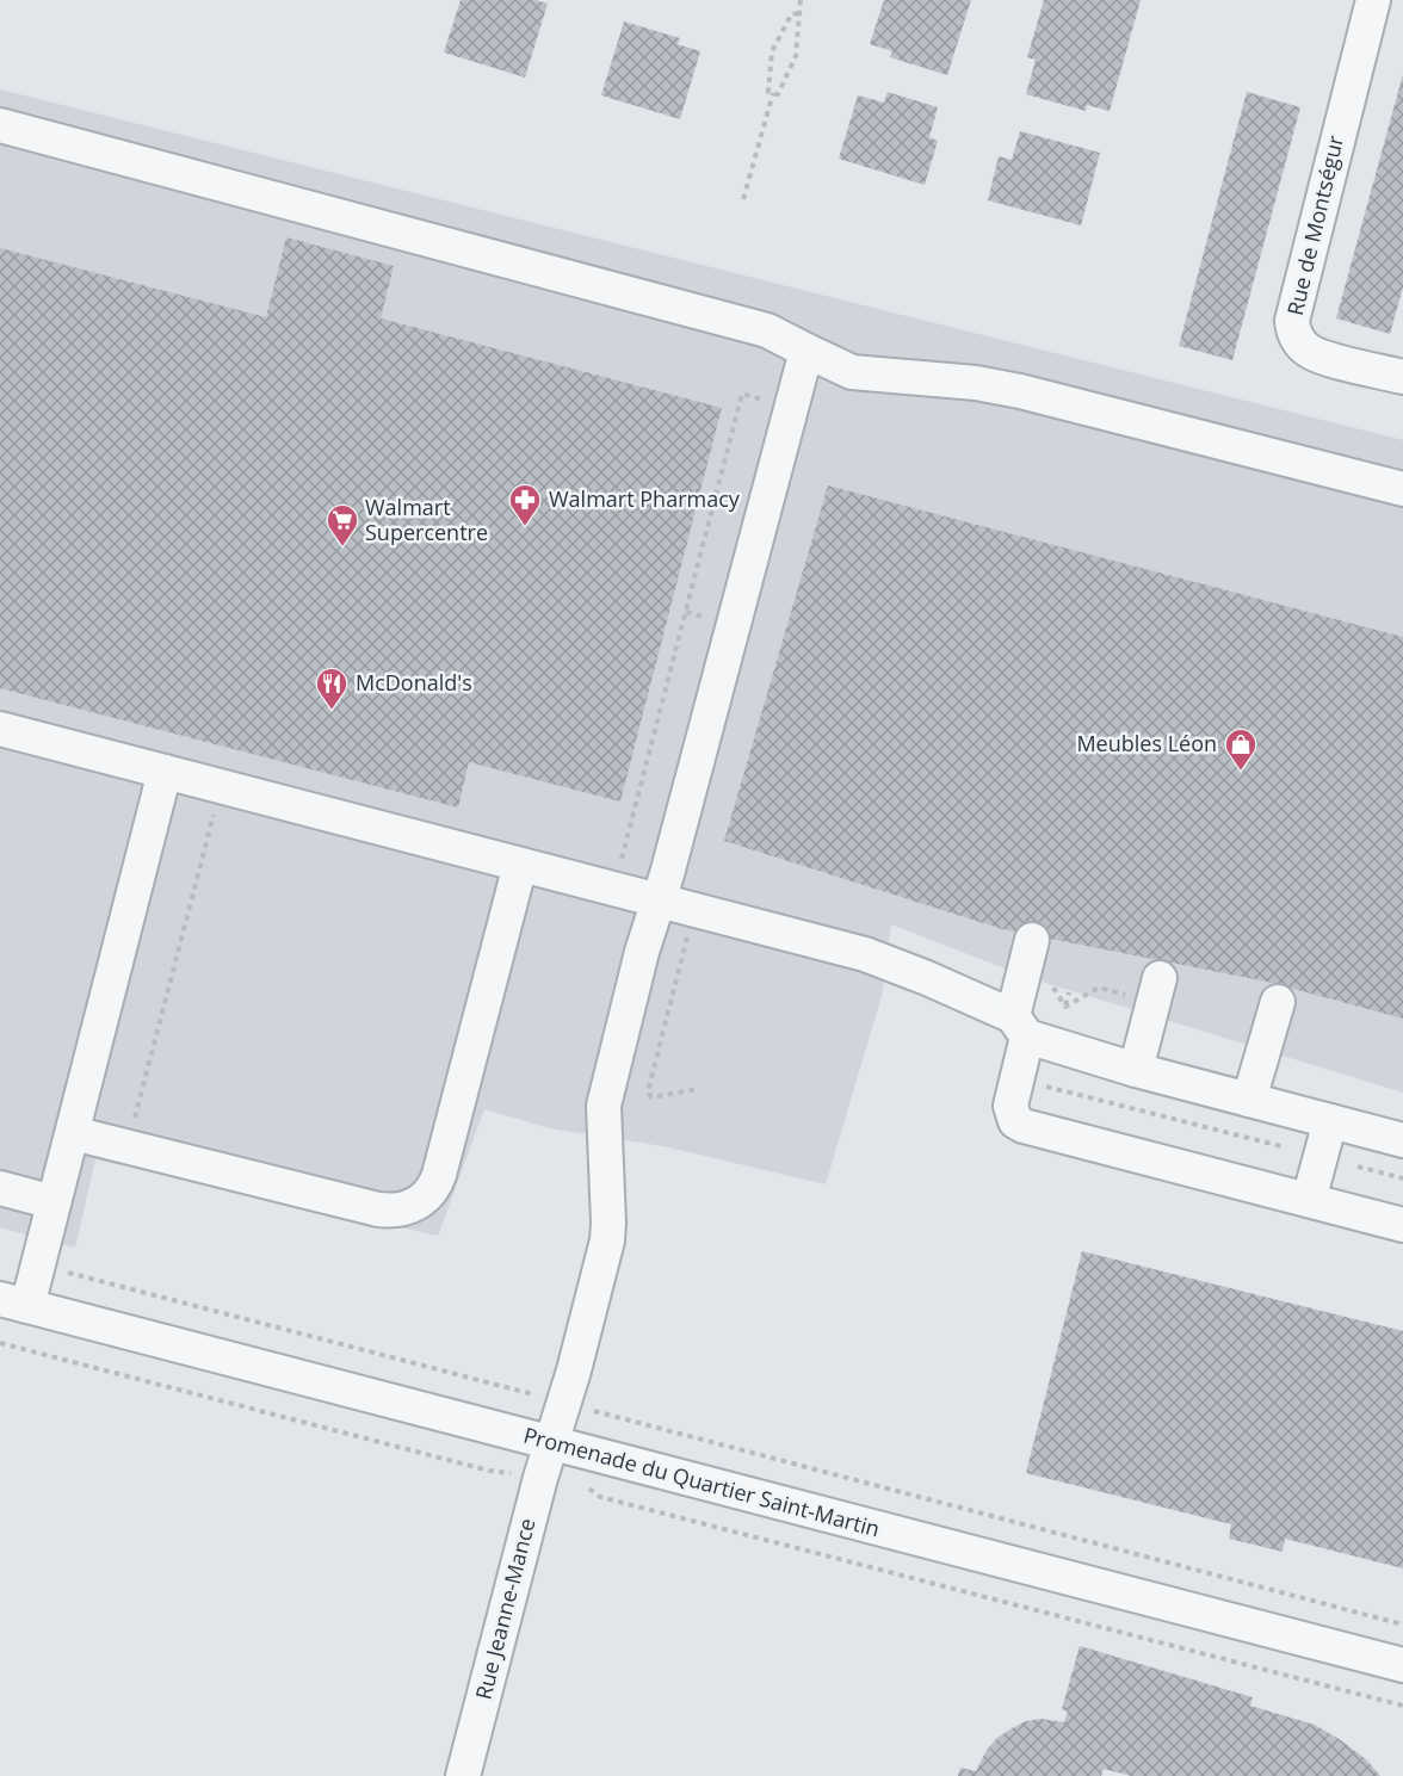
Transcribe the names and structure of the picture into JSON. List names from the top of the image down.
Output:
{
  "streets": {
    "street": ["Rue de Montségur", "Promenade du Quartier Saint-Martin", "Rue Jeanne-Mance"]
  },
  "crossings": [
    ["Promenade du Quartier Saint-Martin", "Rue Jeanne-Mance"]
  ],
  "places": {
    "pharmacy": ["Walmart Pharmacy"],
    "supermarket": ["Walmart Supercentre"],
    "restaurant": ["McDonald's"],
    "shop": ["Meubles Léon"]
  }
}
